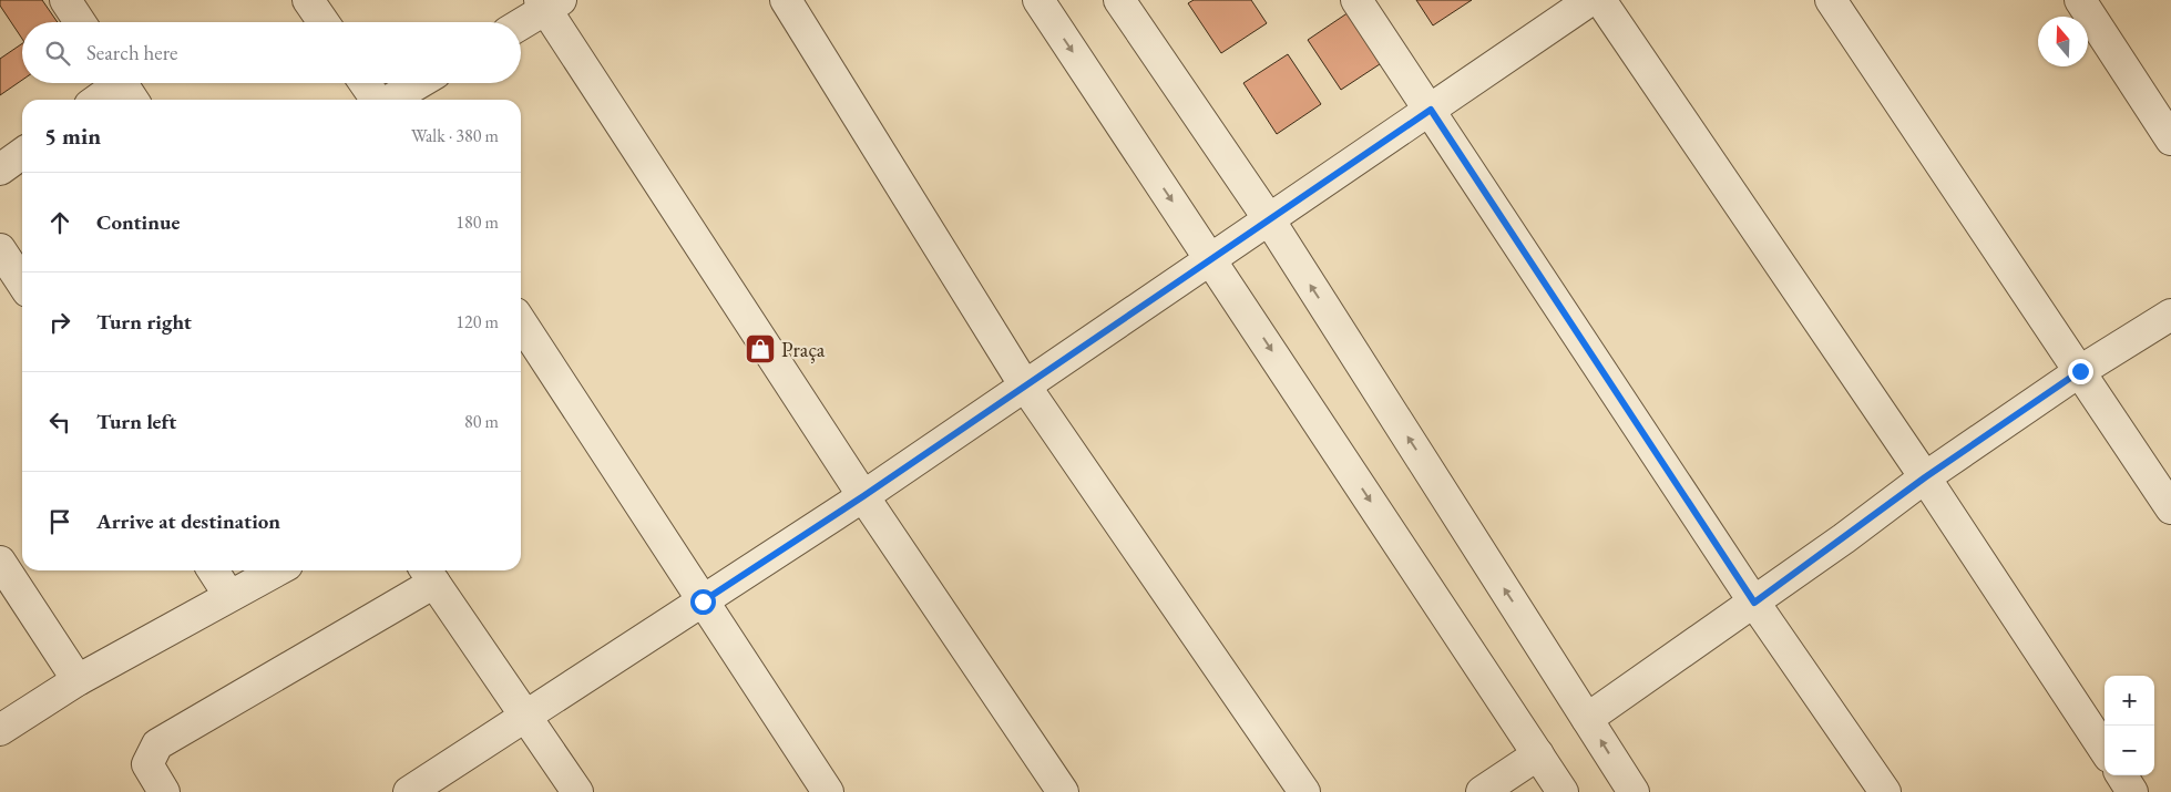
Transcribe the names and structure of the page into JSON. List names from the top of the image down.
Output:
{
  "places": {
    "shop": ["Praça"]
  },
  "north": "top",
  "page": {
    "search": "Search here",
    "heading": ["5 min", "Walk · 380 m"],
    "list": [
      ["Continue", "180 m"],
      ["Turn right", "120 m"],
      ["Turn left", "80 m"],
      "Arrive at destination"
    ],
    "map_buttons": ["+", "−"]
  }
}
